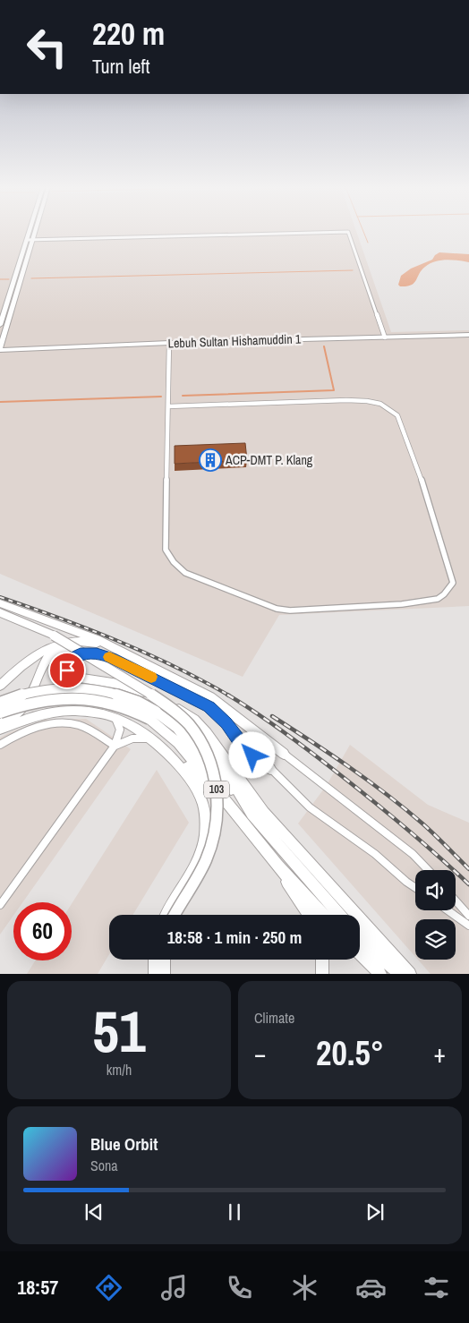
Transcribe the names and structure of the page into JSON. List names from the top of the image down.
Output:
{
  "streets": {
    "main road": ["103"],
    "street": ["Lebuh Sultan Hishamuddin 1"]
  },
  "places": {
    "building": ["ACP-DMT P. Klang"]
  },
  "page": {
    "turn": ["220 m", "Turn left"],
    "limit": "60",
    "trip": "18:58 · 1 min · 250 m",
    "tile": [
      ["51", "km/h"],
      "Climate"
    ],
    "heat": ["−", "20.5°", "+"],
    "song": ["Blue Orbit", "Sona"],
    "tabs": "18:57"
  }
}
